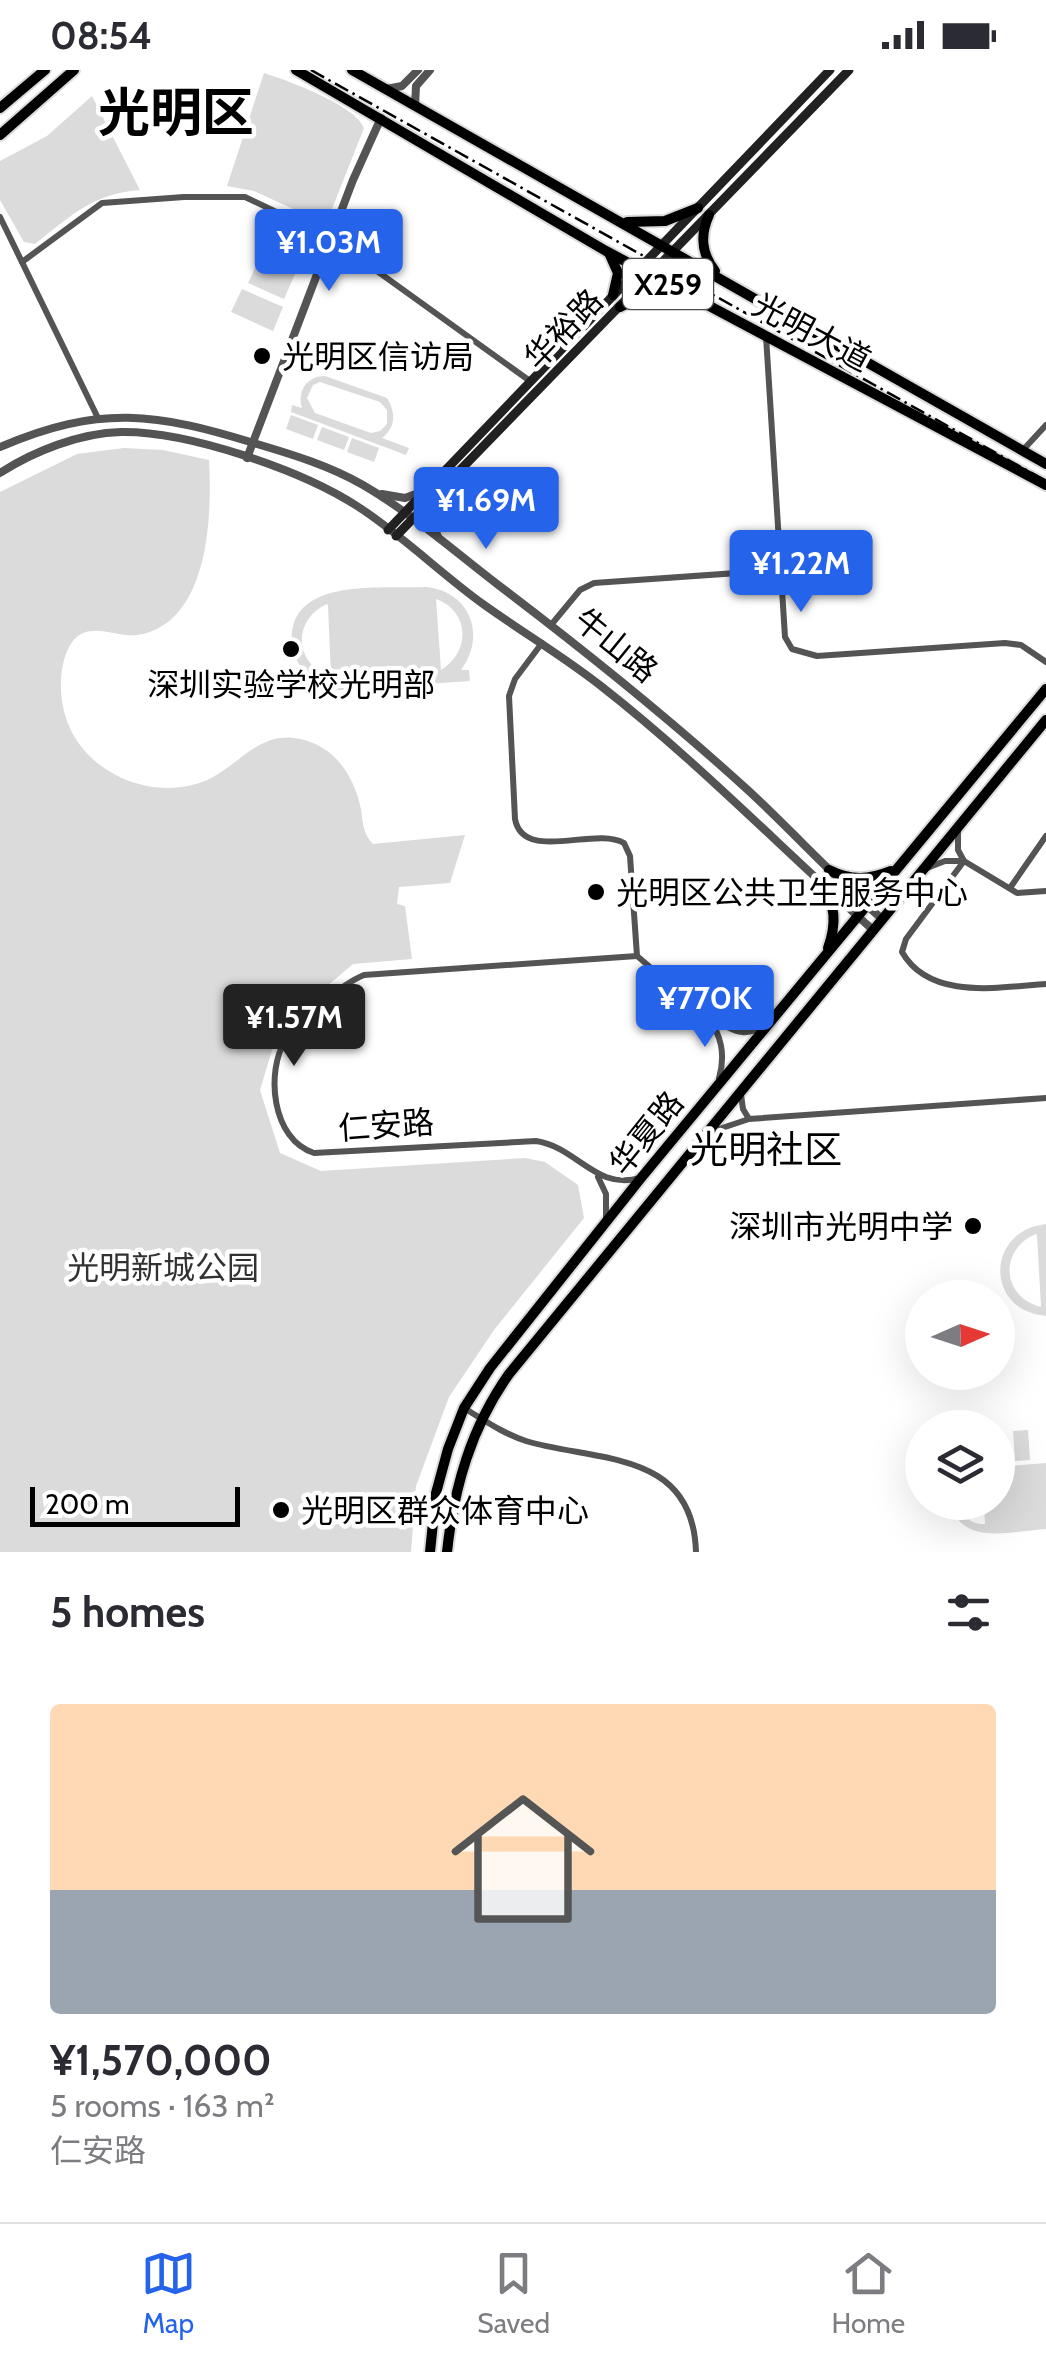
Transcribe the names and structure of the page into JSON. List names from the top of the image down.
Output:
{
  "streets": {
    "main road": [
      "X259",
      "华裕路",
      "光明大道",
      "华夏路"
    ],
    "street": ["牛山路", "仁安路"]
  },
  "crossings": [
    ["华裕路", "光明大道"],
    ["华裕路", "牛山路"],
    ["牛山路", "华夏路"]
  ],
  "districts": ["光明区", "光明社区"],
  "parks": ["光明新城公园"],
  "places": [
    "光明区信访局",
    "深圳实验学校光明部",
    "光明区公共卫生服务中心",
    "深圳市光明中学",
    "光明区群众体育中心"
  ],
  "scale_bar": "200 m",
  "north": "right",
  "page": {
    "status": "08:54",
    "price": [
      "¥1.03M",
      "¥1.69M",
      "¥1.22M",
      "¥770K",
      "¥1.57M"
    ],
    "scale": "200 m",
    "heading": "5 homes",
    "list": [
      {
        "name": "¥1,570,000",
        "note": "5 rooms · 163 m² · 仁安路"
      }
    ],
    "tabs": ["Map", "Saved", "Home"]
  }
}
